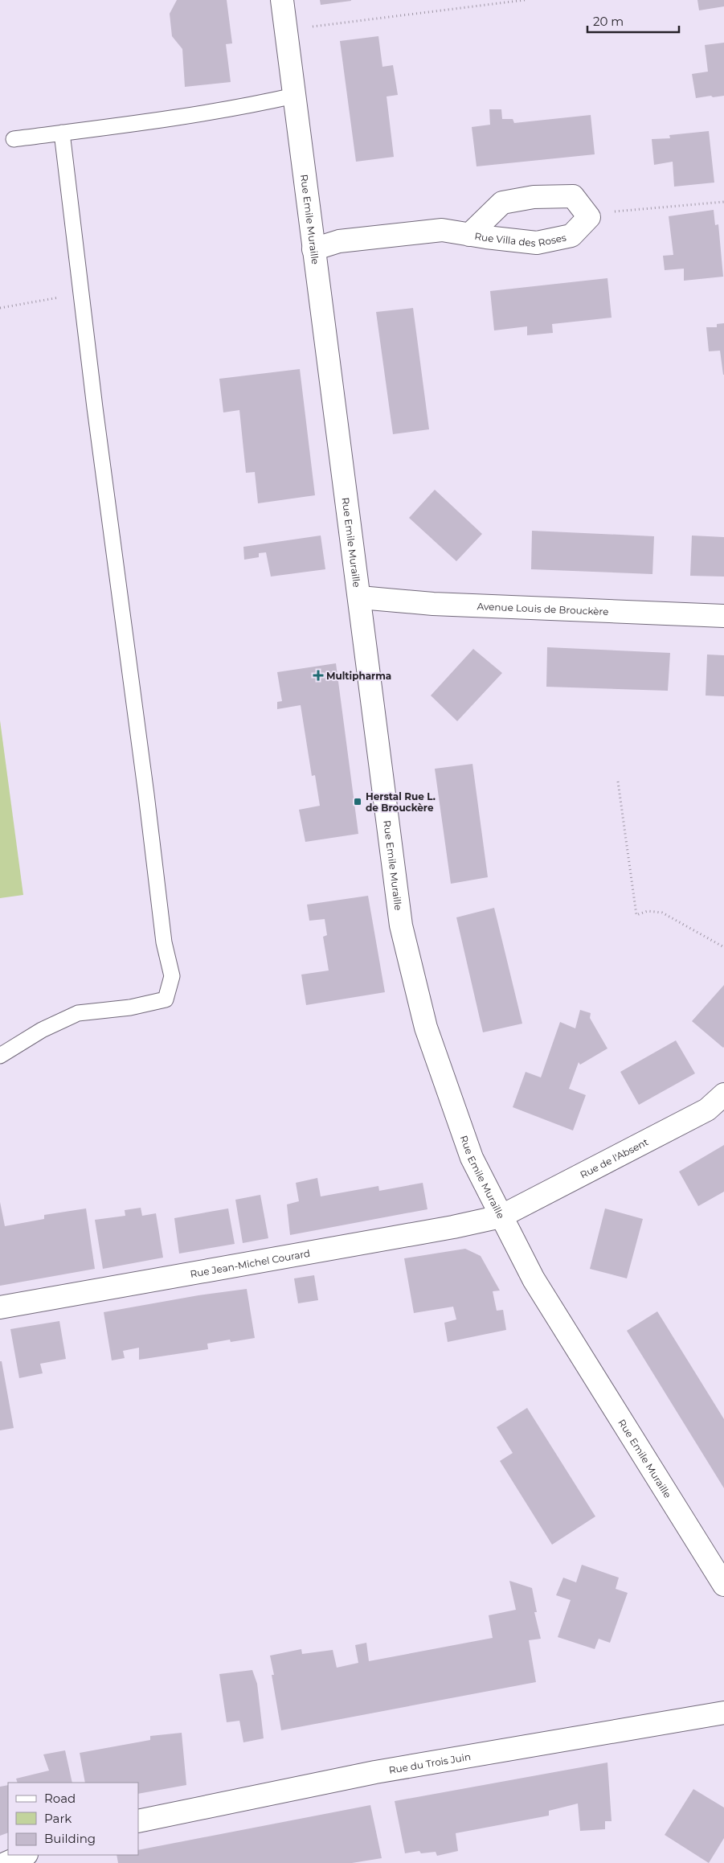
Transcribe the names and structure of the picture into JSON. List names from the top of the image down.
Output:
{
  "streets": {
    "street": [
      "Rue Emile Muraille",
      "Rue Villa des Roses",
      "Avenue Louis de Brouckère",
      "Rue de l'Absent",
      "Rue Jean-Michel Courard",
      "Rue du Trois Juin"
    ]
  },
  "crossings": [
    ["Rue Emile Muraille", "Rue Villa des Roses"],
    ["Rue Emile Muraille", "Avenue Louis de Brouckère"],
    ["Rue Emile Muraille", "Rue de l'Absent"],
    ["Rue Emile Muraille", "Rue Jean-Michel Courard"],
    ["Rue de l'Absent", "Rue Jean-Michel Courard"]
  ],
  "places": {
    "health": ["Multipharma"],
    "transit": ["Herstal Rue L. de Brouckère"]
  },
  "legend": ["Road", "Park", "Building"],
  "scale_bar": "20 m"
}
